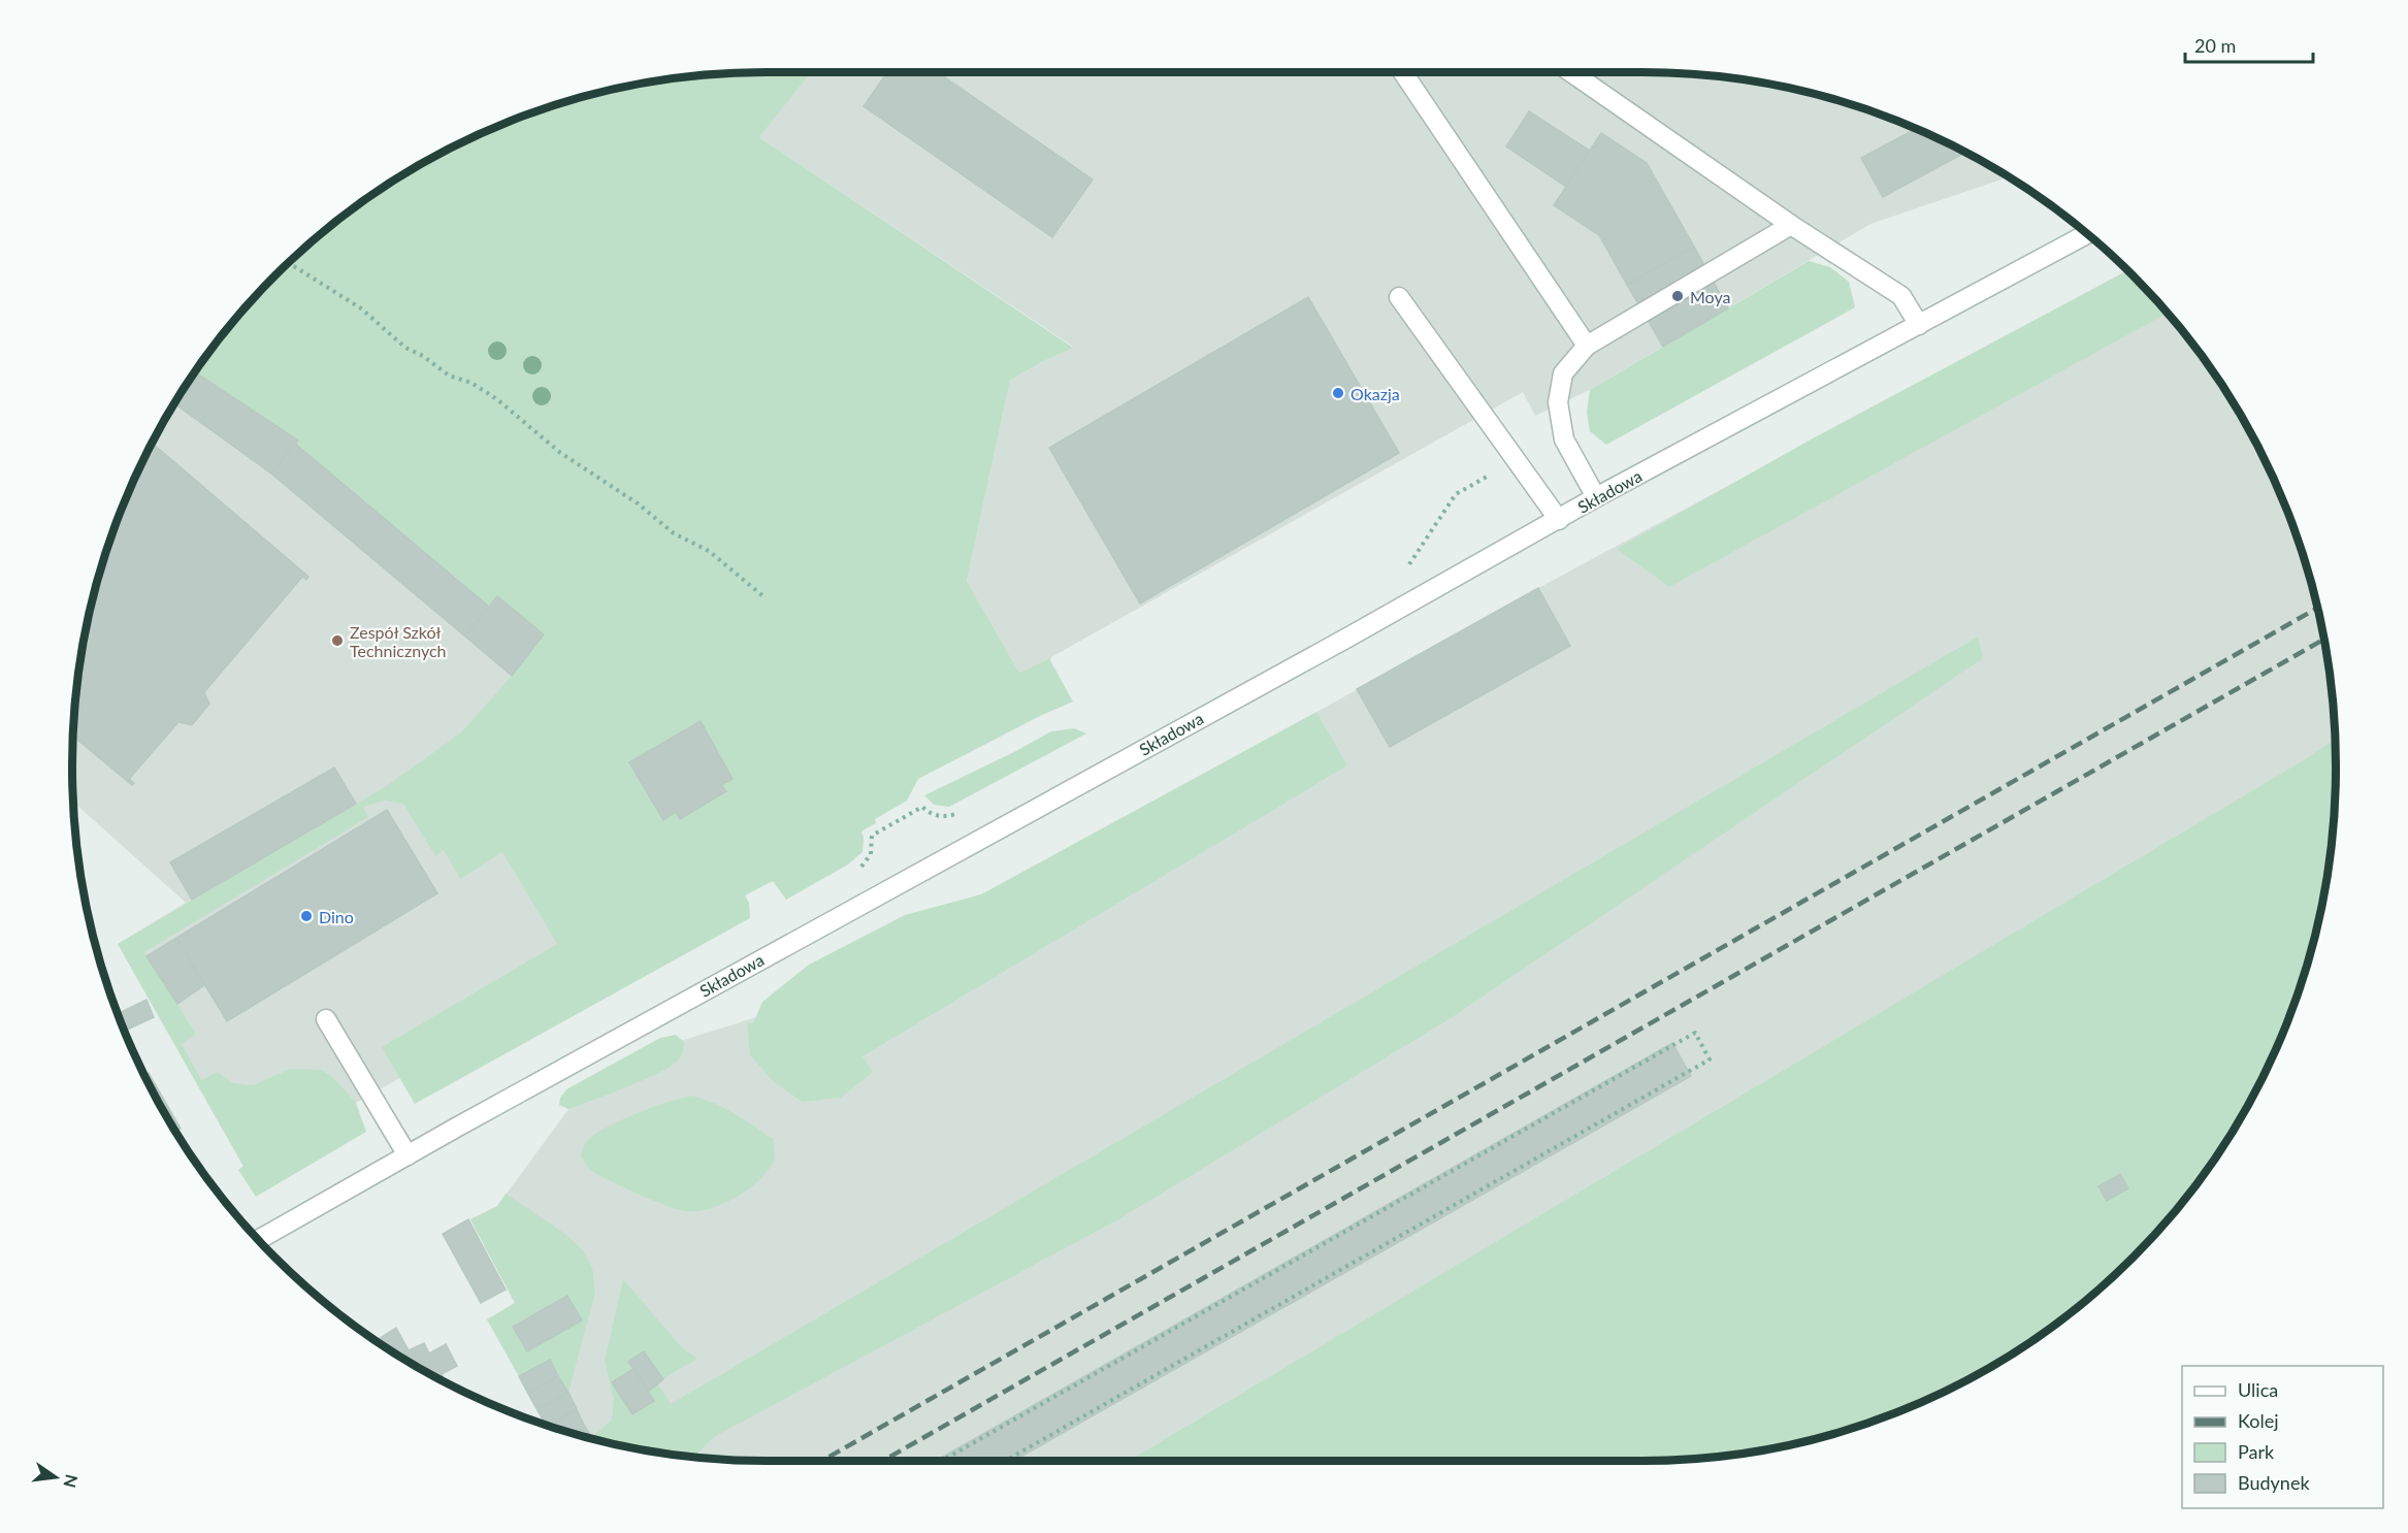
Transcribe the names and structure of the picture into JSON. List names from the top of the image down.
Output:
{
  "streets": {
    "street": ["Składowa"]
  },
  "places": [
    "Moya",
    "Okazja",
    "Zespół Szkół Technicznych",
    "Dino"
  ],
  "legend": [
    "Ulica",
    "Kolej",
    "Park",
    "Budynek"
  ],
  "scale_bar": "20 m",
  "north": "right"
}
